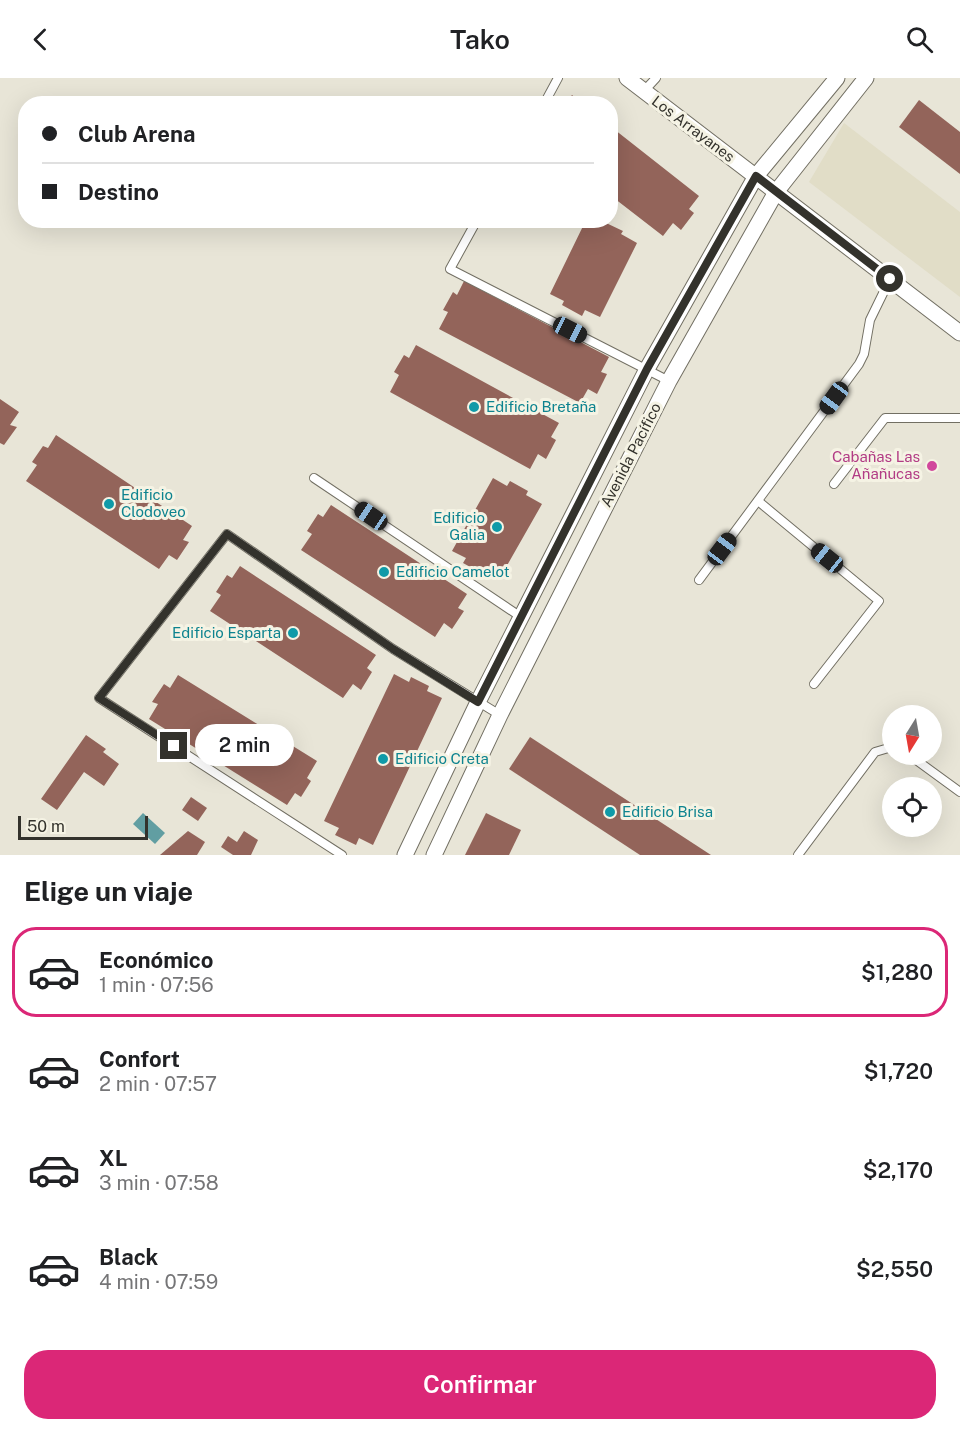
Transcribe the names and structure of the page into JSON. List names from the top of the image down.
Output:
{
  "streets": {
    "street": ["Los Arrayanes", "Avenida Pacífico"]
  },
  "crossings": [
    ["Los Arrayanes", "Avenida Pacífico"]
  ],
  "places": [
    "Edificio Bretaña",
    "Cabañas Las Añañucas",
    "Edificio Clodoveo",
    "Edificio Galia",
    "Edificio Camelot",
    "Edificio Esparta",
    "Edificio Creta",
    "Edificio Brisa"
  ],
  "scale_bar": "50 m",
  "north": "bottom",
  "page": {
    "header": "Tako",
    "banner": ["Club Arena", "Destino"],
    "bubble": "2 min",
    "scale": "50 m",
    "heading": "Elige un viaje",
    "list": [
      {
        "name": "Económico",
        "note": "1 min · 07:56",
        "value": "$1,280"
      },
      {
        "name": "Confort",
        "note": "2 min · 07:57",
        "value": "$1,720"
      },
      {
        "name": "XL",
        "note": "3 min · 07:58",
        "value": "$2,170"
      },
      {
        "name": "Black",
        "note": "4 min · 07:59",
        "value": "$2,550"
      }
    ],
    "buttons": "Confirmar"
  }
}
